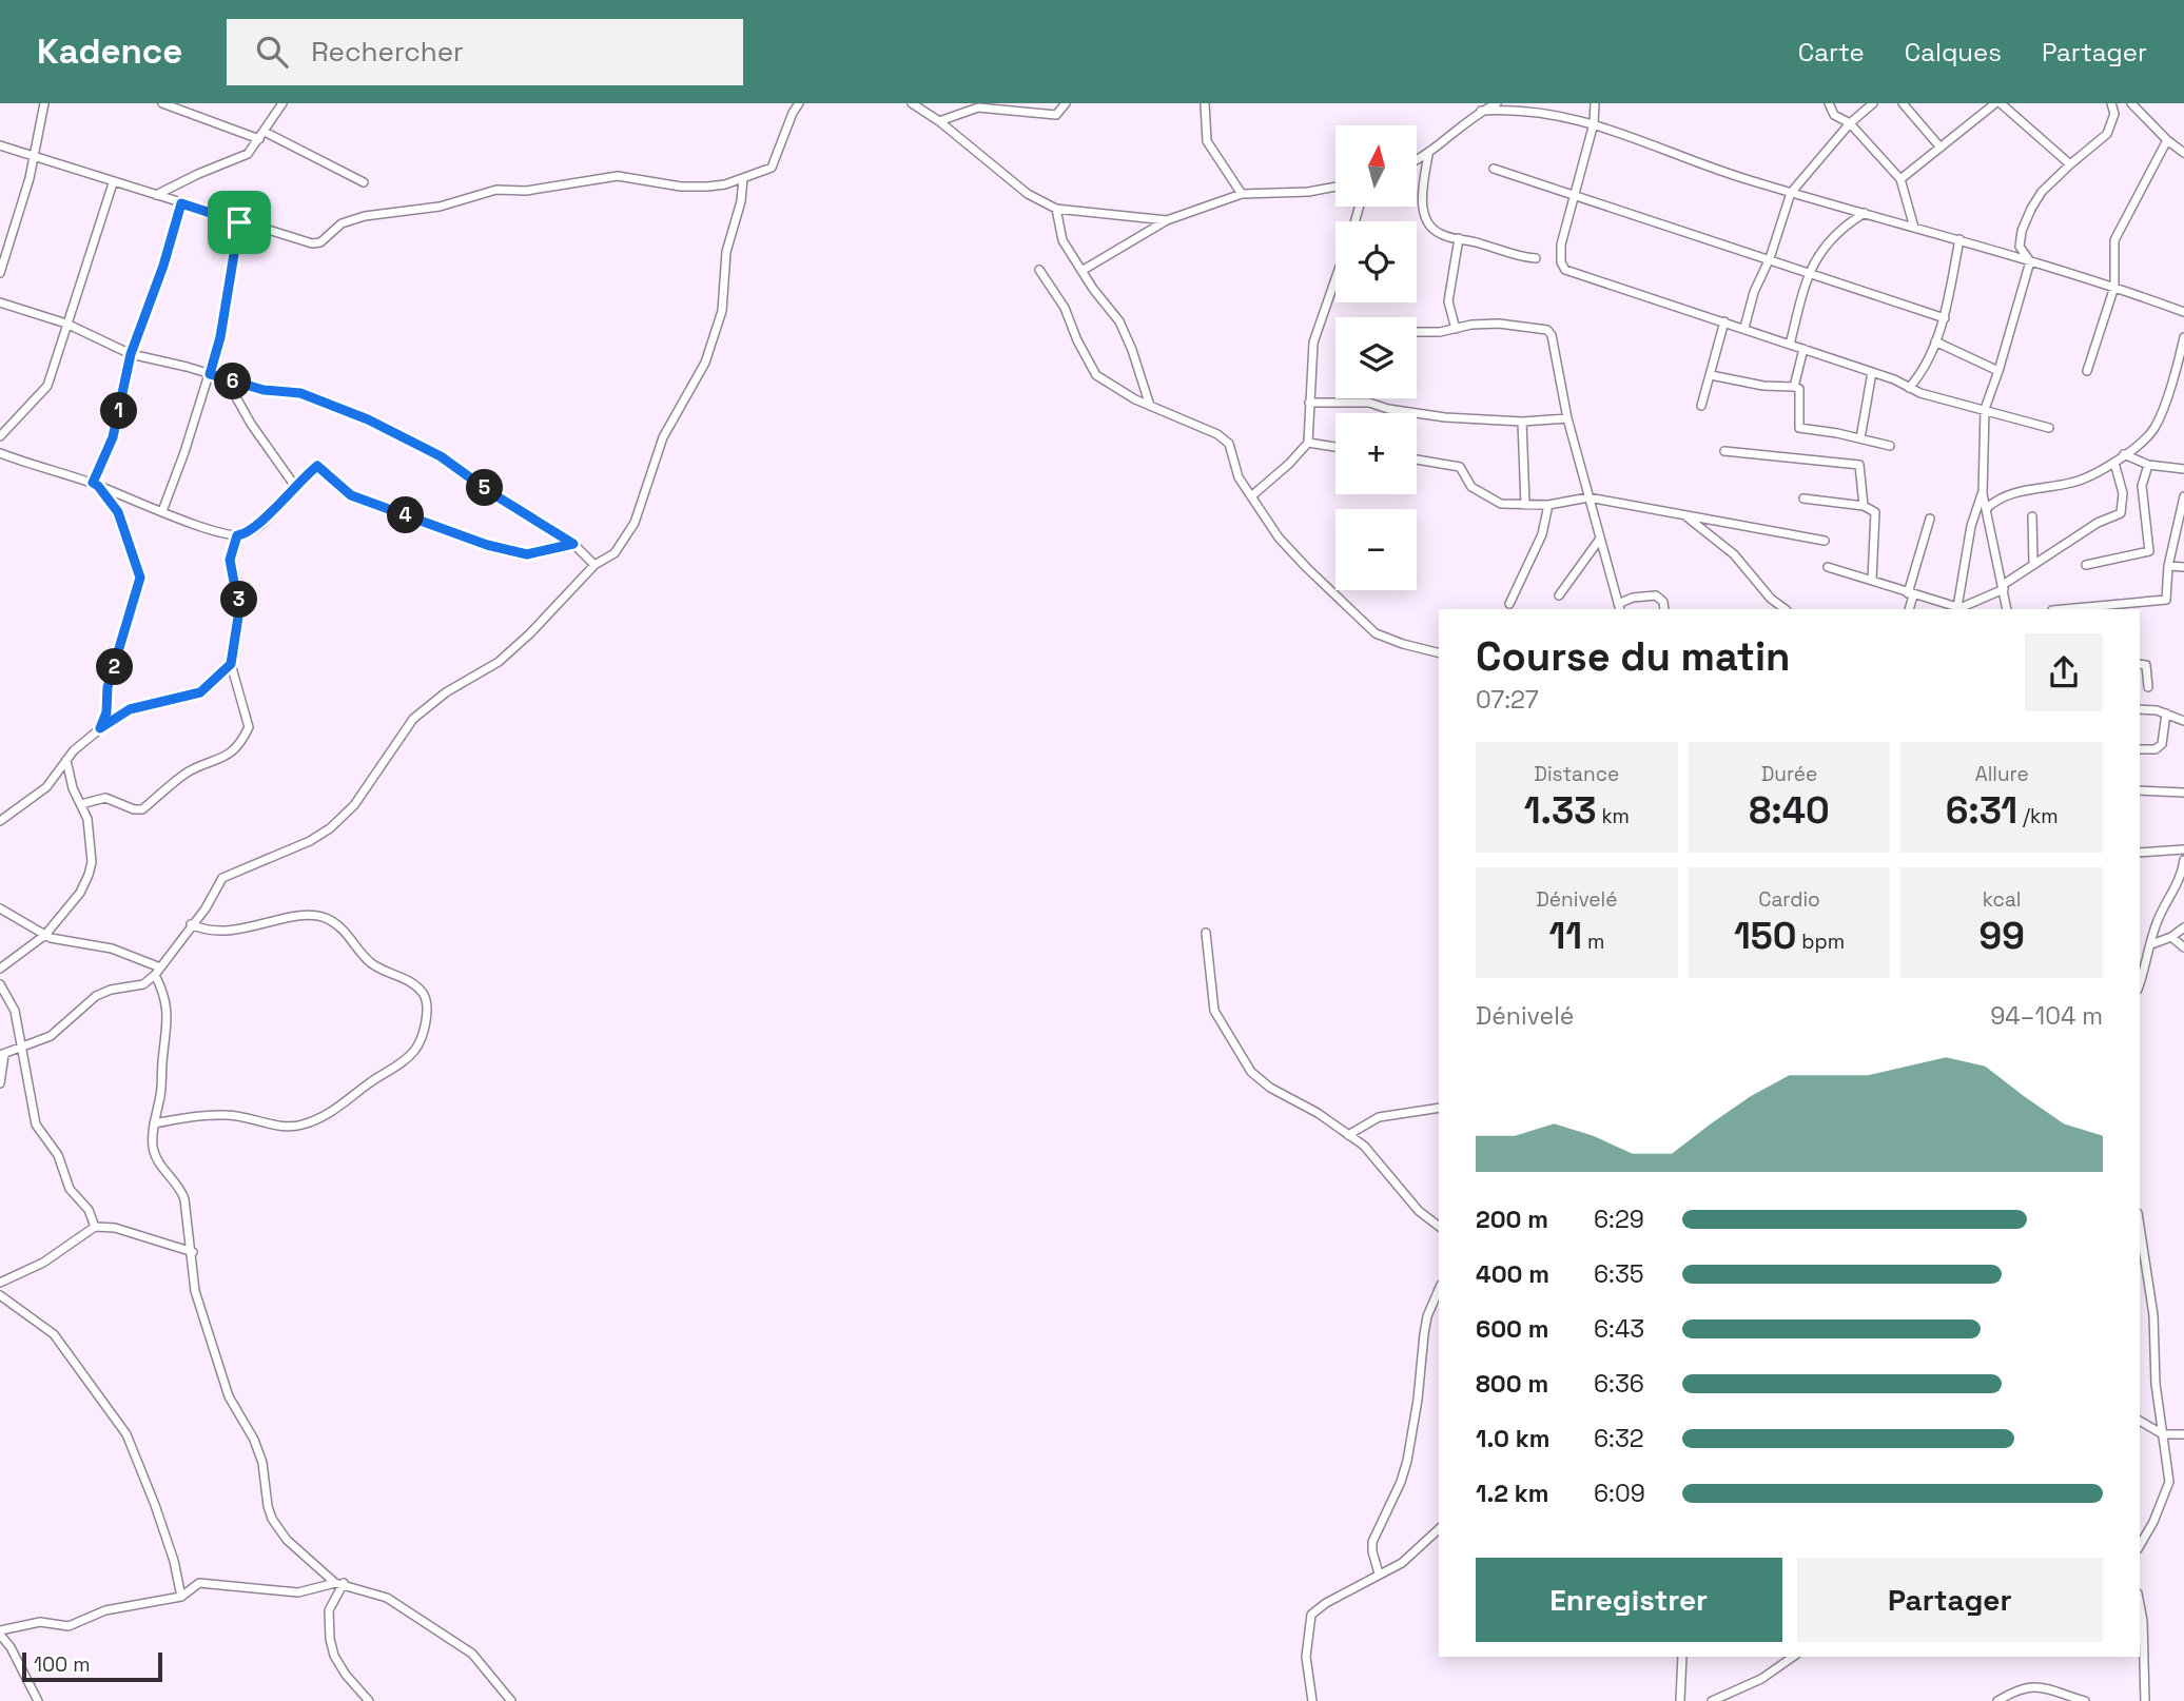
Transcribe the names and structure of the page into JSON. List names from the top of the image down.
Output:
{
  "scale_bar": "100 m",
  "north": "top",
  "page": {
    "header": "Kadence",
    "search": "Rechercher",
    "nav": ["Carte", "Calques", "Partager"],
    "map_buttons": ["+", "−"],
    "pins": [
      "6",
      "1",
      "5",
      "4",
      "3",
      "2"
    ],
    "heading": ["Course du matin", "07:27"],
    "stats": [
      ["Distance", "1.33 km"],
      ["Durée", "8:40"],
      ["Allure", "6:31 /km"],
      ["Dénivelé", "11 m"],
      ["Cardio", "150 bpm"],
      ["kcal", "99"]
    ],
    "chart": ["Dénivelé", "94–104 m"],
    "list": [
      {
        "name": "200 m",
        "note": "6:29"
      },
      {
        "name": "400 m",
        "note": "6:35"
      },
      {
        "name": "600 m",
        "note": "6:43"
      },
      {
        "name": "800 m",
        "note": "6:36"
      },
      {
        "name": "1.0 km",
        "note": "6:32"
      },
      {
        "name": "1.2 km",
        "note": "6:09"
      }
    ],
    "buttons": ["Enregistrer", "Partager"],
    "scale": "100 m"
  }
}
